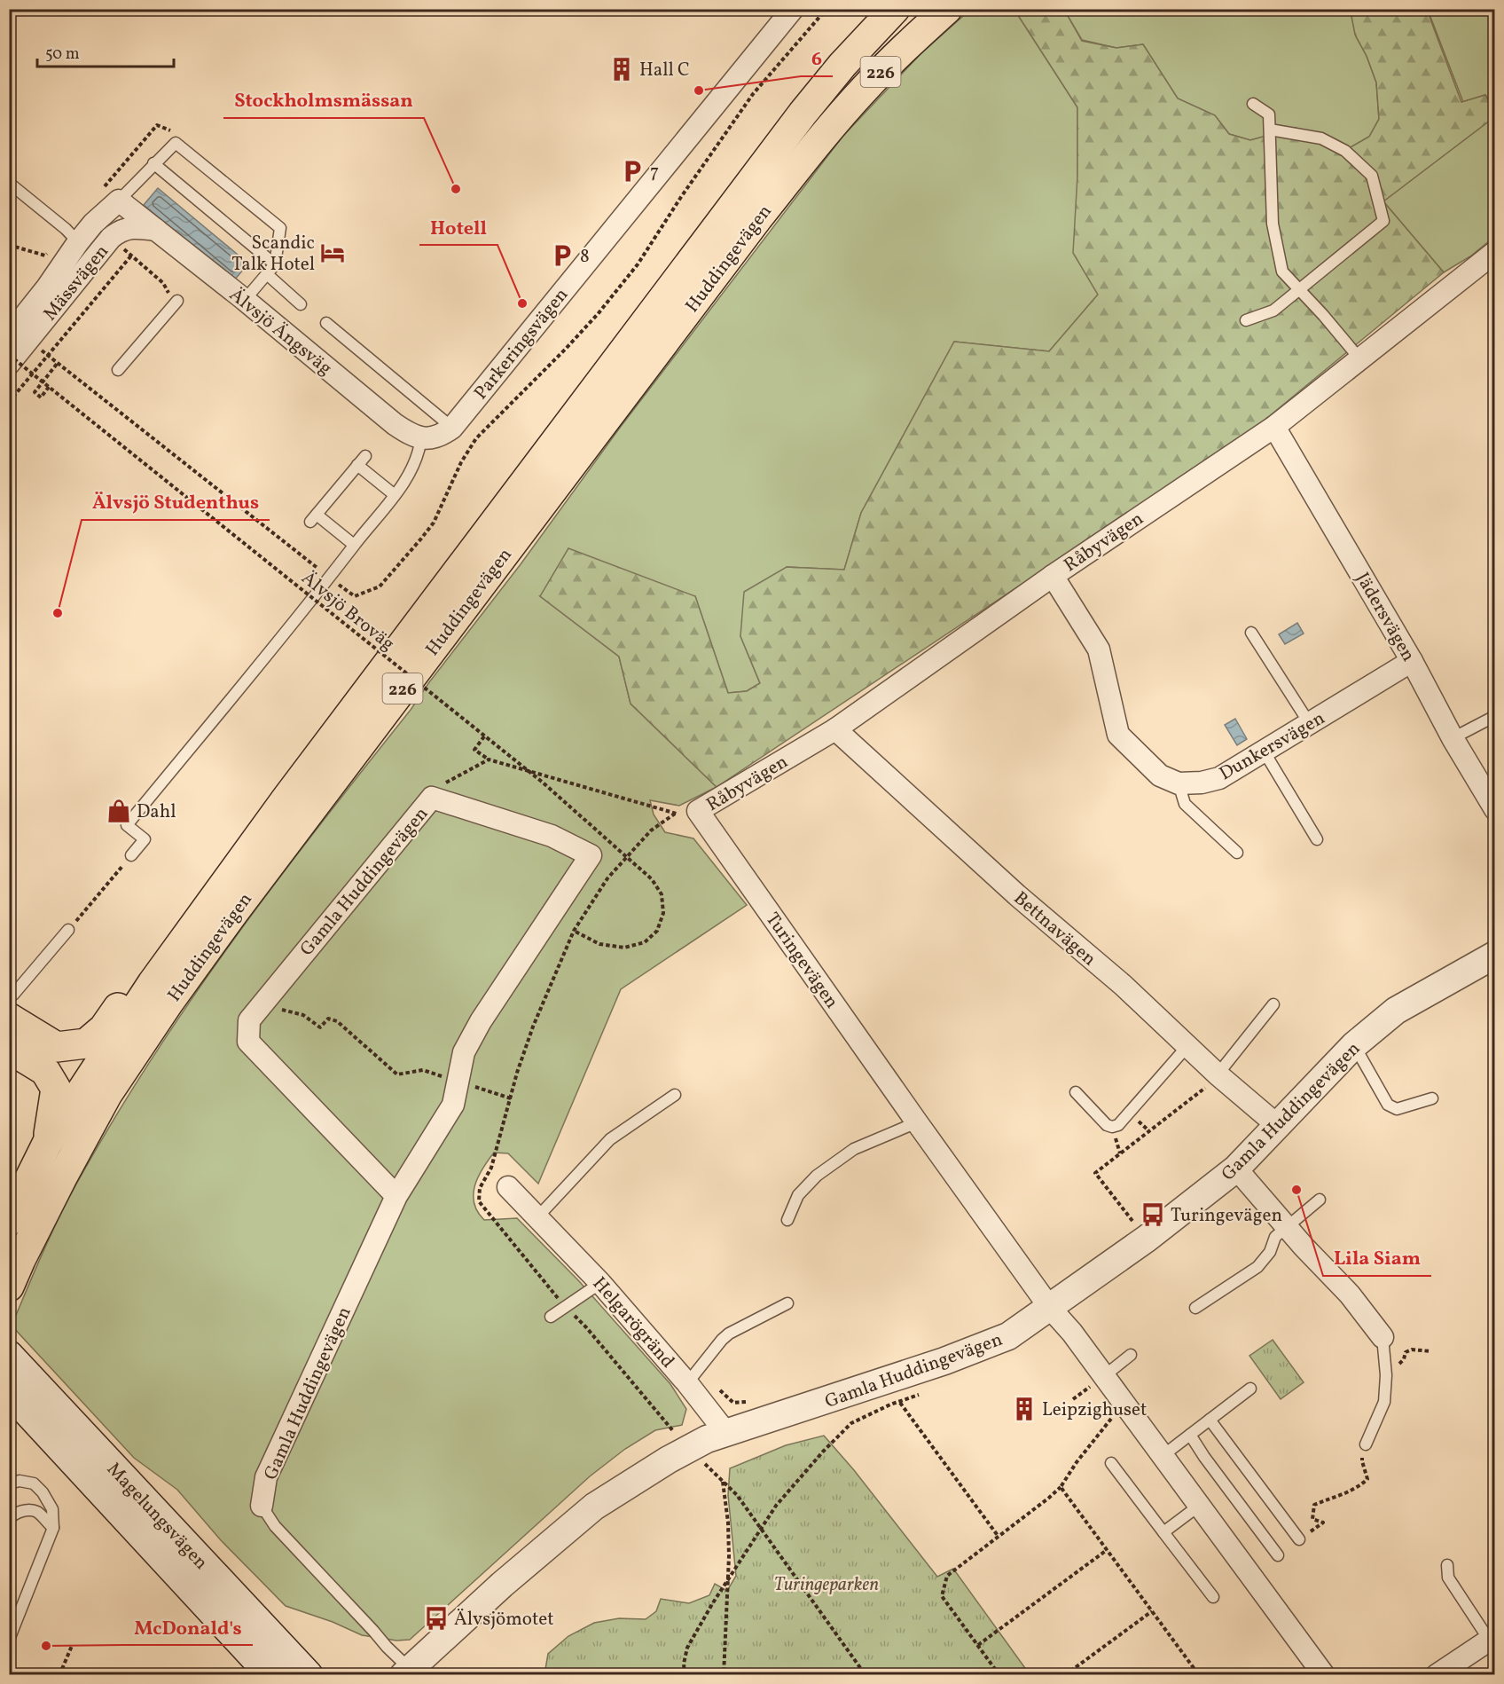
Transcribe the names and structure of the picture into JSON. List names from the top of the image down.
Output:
{
  "streets": {
    "main road": ["226", "Huddingevägen", "Magelungsvägen"],
    "street": [
      "Mässvägen",
      "Älvsjö Ängsväg",
      "Parkeringsvägen",
      "Råbyvägen",
      "Jädersvägen",
      "Dunkersvägen",
      "Gamla Huddingevägen",
      "Bettnavägen",
      "Turingevägen",
      "Helgarögränd"
    ],
    "path": ["Älvsjö Broväg"]
  },
  "crossings": [
    ["Mässvägen", "Älvsjö Ängsväg"],
    ["Älvsjö Ängsväg", "Parkeringsvägen"],
    ["Råbyvägen", "Jädersvägen"],
    ["Råbyvägen", "Bettnavägen"],
    ["Råbyvägen", "Turingevägen"],
    ["Jädersvägen", "Dunkersvägen"],
    ["Gamla Huddingevägen", "Bettnavägen"],
    ["Gamla Huddingevägen", "Turingevägen"],
    ["Gamla Huddingevägen", "Helgarögränd"]
  ],
  "parks": ["Turingeparken"],
  "places": {
    "building": ["Hall C", "Leipzighuset"],
    "other": [
      "6",
      "Stockholmsmässan",
      "Hotell",
      "Älvsjö Studenthus",
      "Lila Siam",
      "McDonald's"
    ],
    "parking": ["7", "8"],
    "hotel": ["Scandic Talk Hotel"],
    "shop": ["Dahl"],
    "bus stop": ["Turingevägen", "Älvsjömotet"]
  },
  "scale_bar": "50 m"
}
